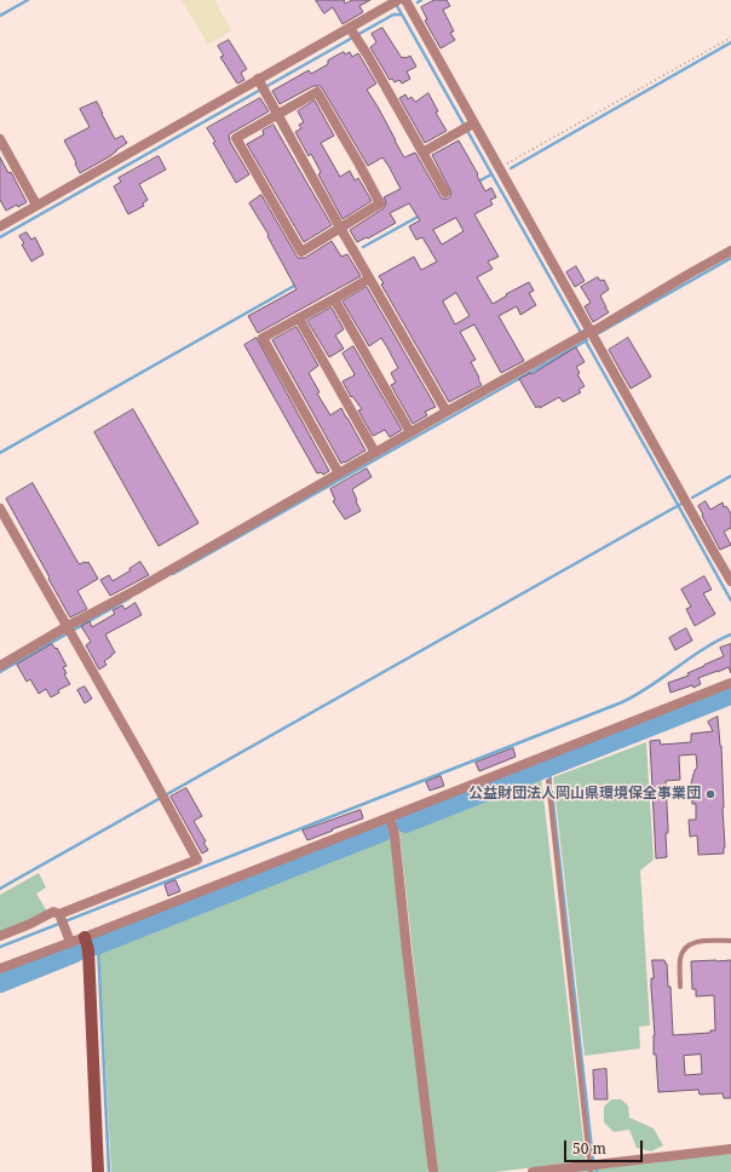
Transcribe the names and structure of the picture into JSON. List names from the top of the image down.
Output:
{
  "places": ["公益財団法人岡山県環境保全事業団"],
  "scale_bar": "50 m"
}
